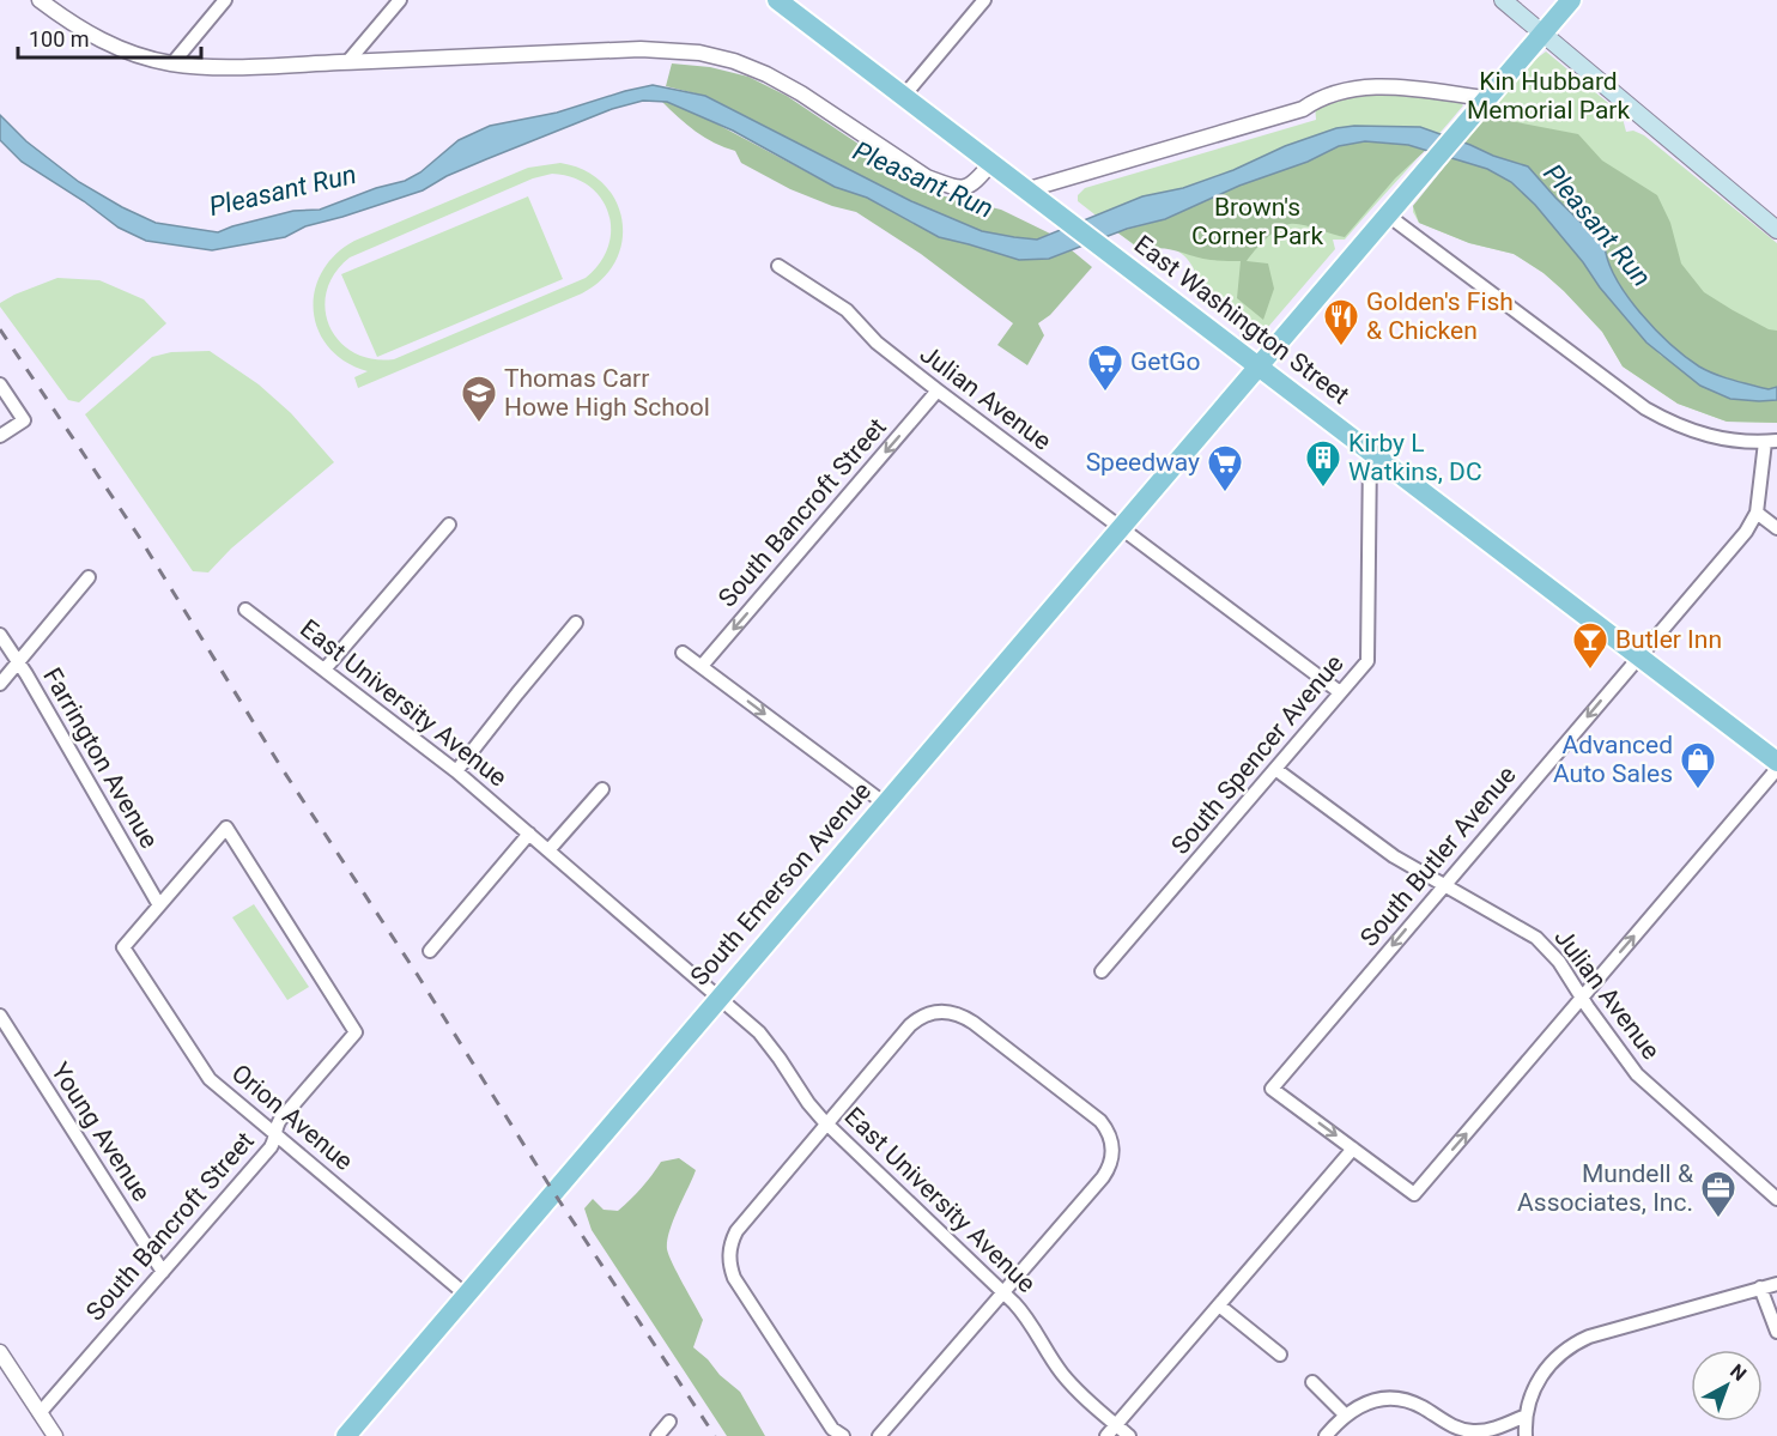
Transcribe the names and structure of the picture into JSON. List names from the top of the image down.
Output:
{
  "streets": {
    "main road": ["East Washington Street", "South Emerson Avenue"],
    "street": [
      "Julian Avenue",
      "South Bancroft Street",
      "East University Avenue",
      "South Spencer Avenue",
      "Farrington Avenue",
      "South Butler Avenue",
      "Orion Avenue",
      "Young Avenue"
    ]
  },
  "crossings": [
    ["East Washington Street", "South Spencer Avenue"],
    ["East Washington Street", "South Butler Avenue"],
    ["East Washington Street", "South Emerson Avenue"],
    ["Julian Avenue", "South Bancroft Street"],
    ["Julian Avenue", "South Spencer Avenue"],
    ["Julian Avenue", "South Butler Avenue"],
    ["Julian Avenue", "South Emerson Avenue"],
    ["South Bancroft Street", "Farrington Avenue"],
    ["South Bancroft Street", "Orion Avenue"],
    ["South Bancroft Street", "Young Avenue"],
    ["East University Avenue", "South Emerson Avenue"],
    ["Farrington Avenue", "Orion Avenue"],
    ["South Emerson Avenue", "Orion Avenue"]
  ],
  "one_way": ["South Butler Avenue"],
  "water": ["Pleasant Run"],
  "parks": ["Kin Hubbard Memorial Park", "Brown's Corner Park"],
  "places": {
    "restaurant": ["Golden's Fish & Chicken"],
    "supermarket": ["GetGo", "Speedway"],
    "school or university": ["Thomas Carr Howe High School"],
    "building": ["Kirby L Watkins, DC"],
    "bar": ["Butler Inn"],
    "shop": ["Advanced Auto Sales"],
    "office": ["Mundell & Associates, Inc."]
  },
  "scale_bar": "100 m",
  "north": "top right"
}
